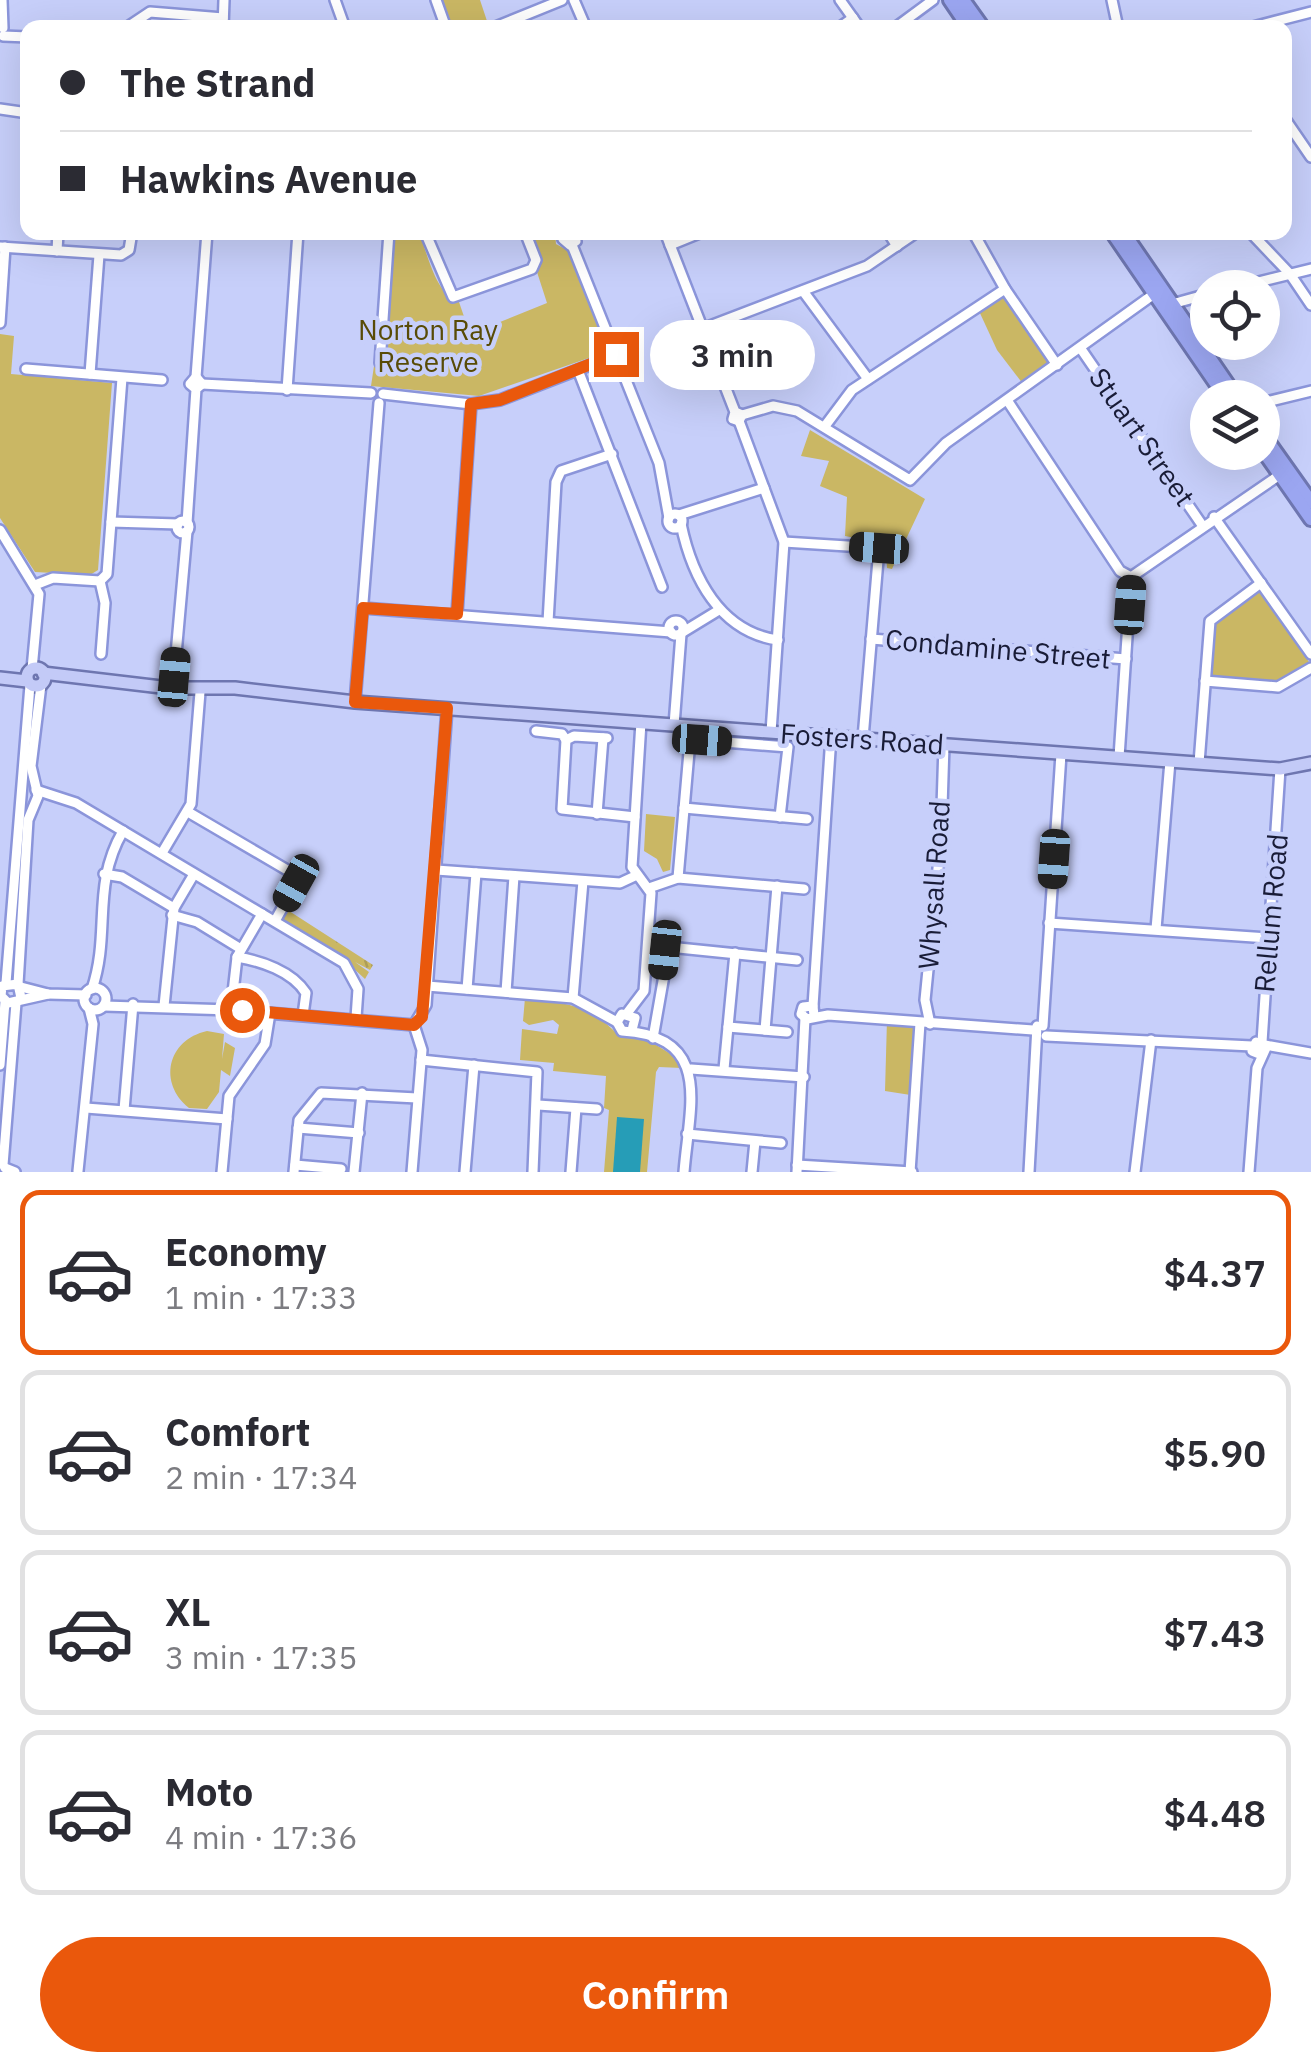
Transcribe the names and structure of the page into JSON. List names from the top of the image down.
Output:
{
  "streets": {
    "main road": ["Fosters Road"],
    "street": [
      "Stuart Street",
      "Condamine Street",
      "Whysall Road",
      "Rellum Road"
    ]
  },
  "crossings": [
    ["Fosters Road", "Whysall Road"],
    ["Fosters Road", "Rellum Road"]
  ],
  "parks": ["Norton Ray Reserve"],
  "page": {
    "banner": ["The Strand", "Hawkins Avenue"],
    "bubble": "3 min",
    "list": [
      {
        "name": "Economy",
        "note": "1 min · 17:33",
        "value": "$4.37"
      },
      {
        "name": "Comfort",
        "note": "2 min · 17:34",
        "value": "$5.90"
      },
      {
        "name": "XL",
        "note": "3 min · 17:35",
        "value": "$7.43"
      },
      {
        "name": "Moto",
        "note": "4 min · 17:36",
        "value": "$4.48"
      }
    ],
    "buttons": "Confirm"
  }
}
